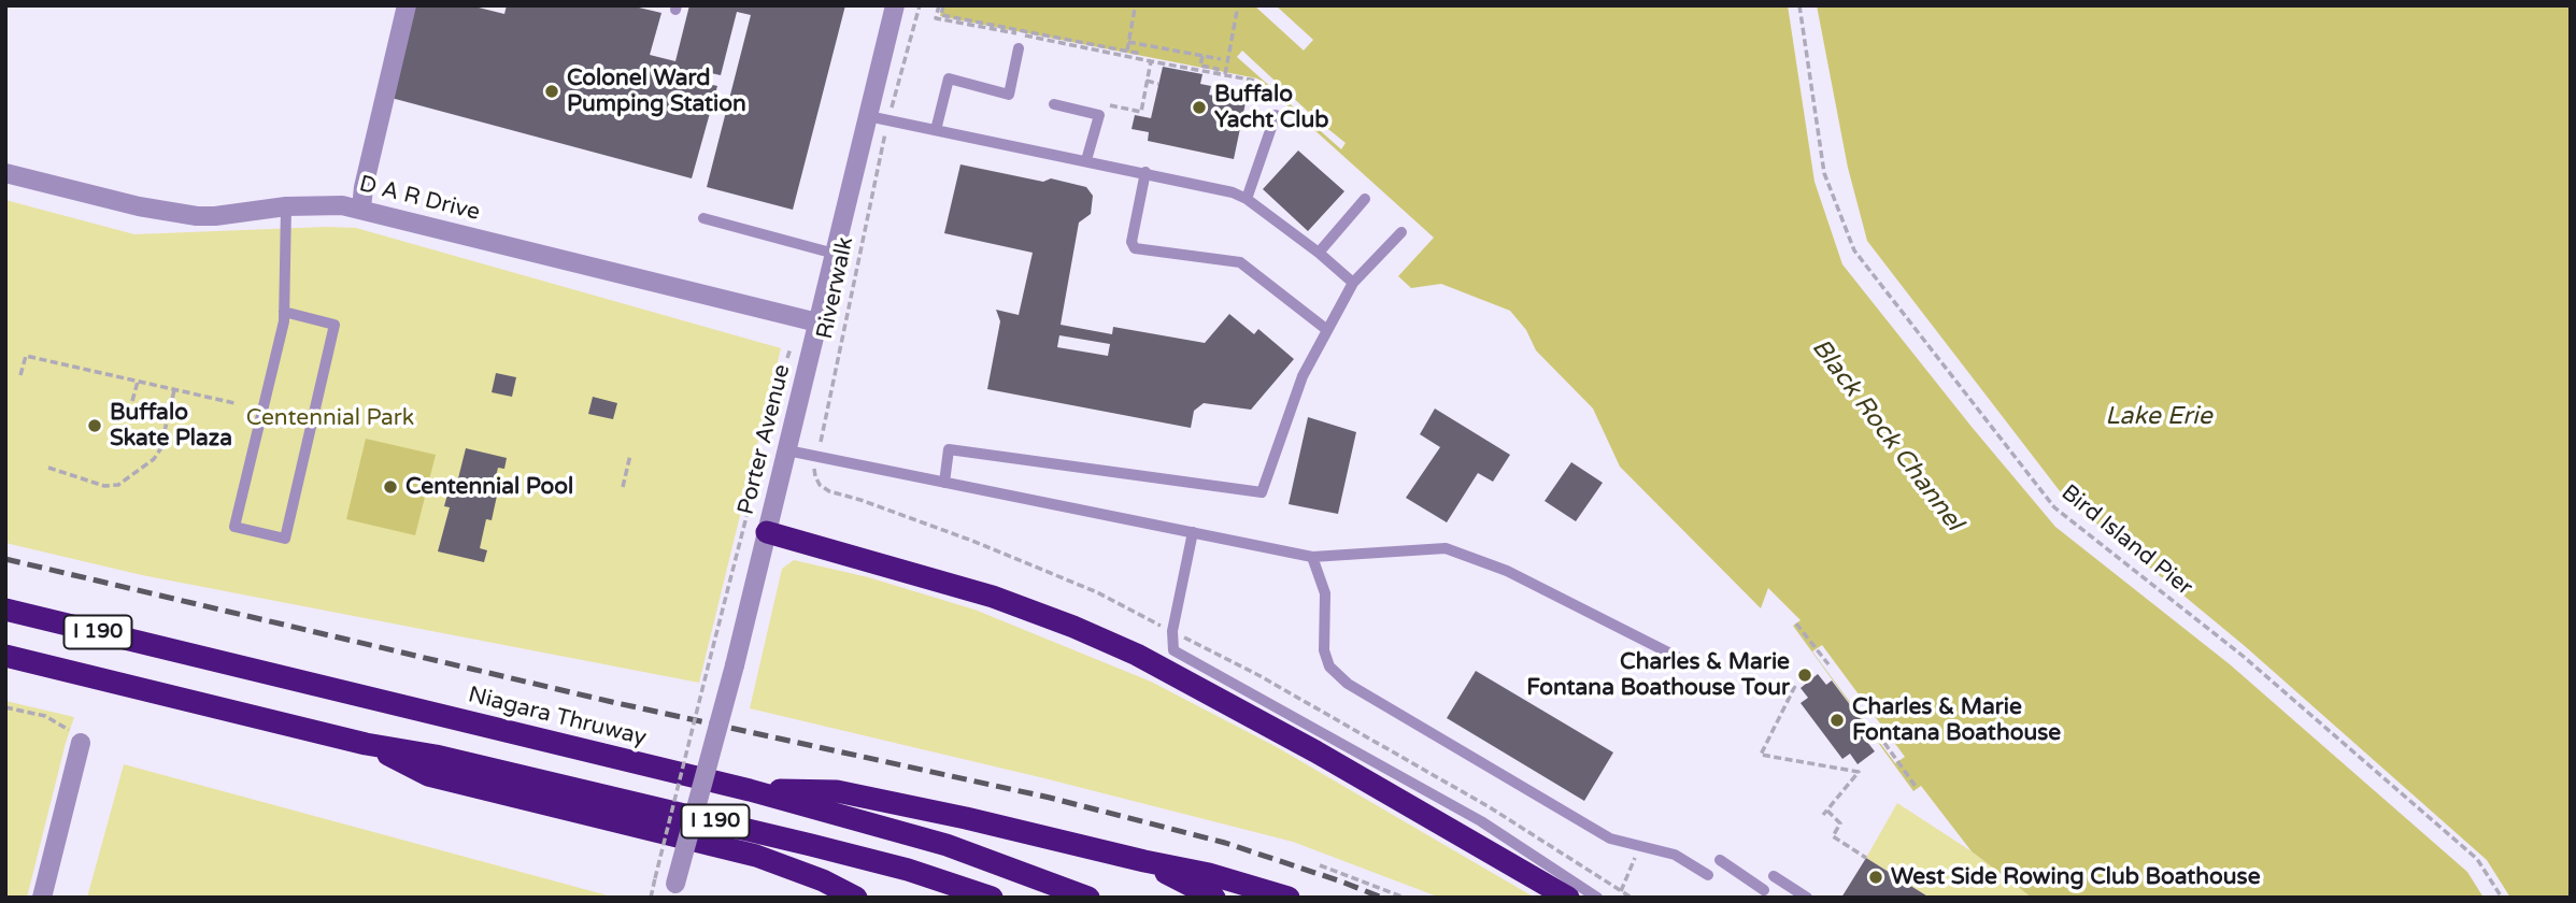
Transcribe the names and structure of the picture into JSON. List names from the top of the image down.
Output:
{
  "streets": {
    "highway": ["I 190", "Niagara Thruway"],
    "street": ["D A R Drive", "Porter Avenue"],
    "path": ["Riverwalk", "Bird Island Pier"]
  },
  "crossings": [
    ["D A R Drive", "Porter Avenue"]
  ],
  "water": ["Lake Erie", "Black Rock Channel"],
  "parks": ["Centennial Park"],
  "places": [
    "Colonel Ward Pumping Station",
    "Buffalo Yacht Club",
    "Buffalo Skate Plaza",
    "Centennial Pool",
    "Charles & Marie Fontana Boathouse Tour",
    "Charles & Marie Fontana Boathouse",
    "West Side Rowing Club Boathouse"
  ]
}
